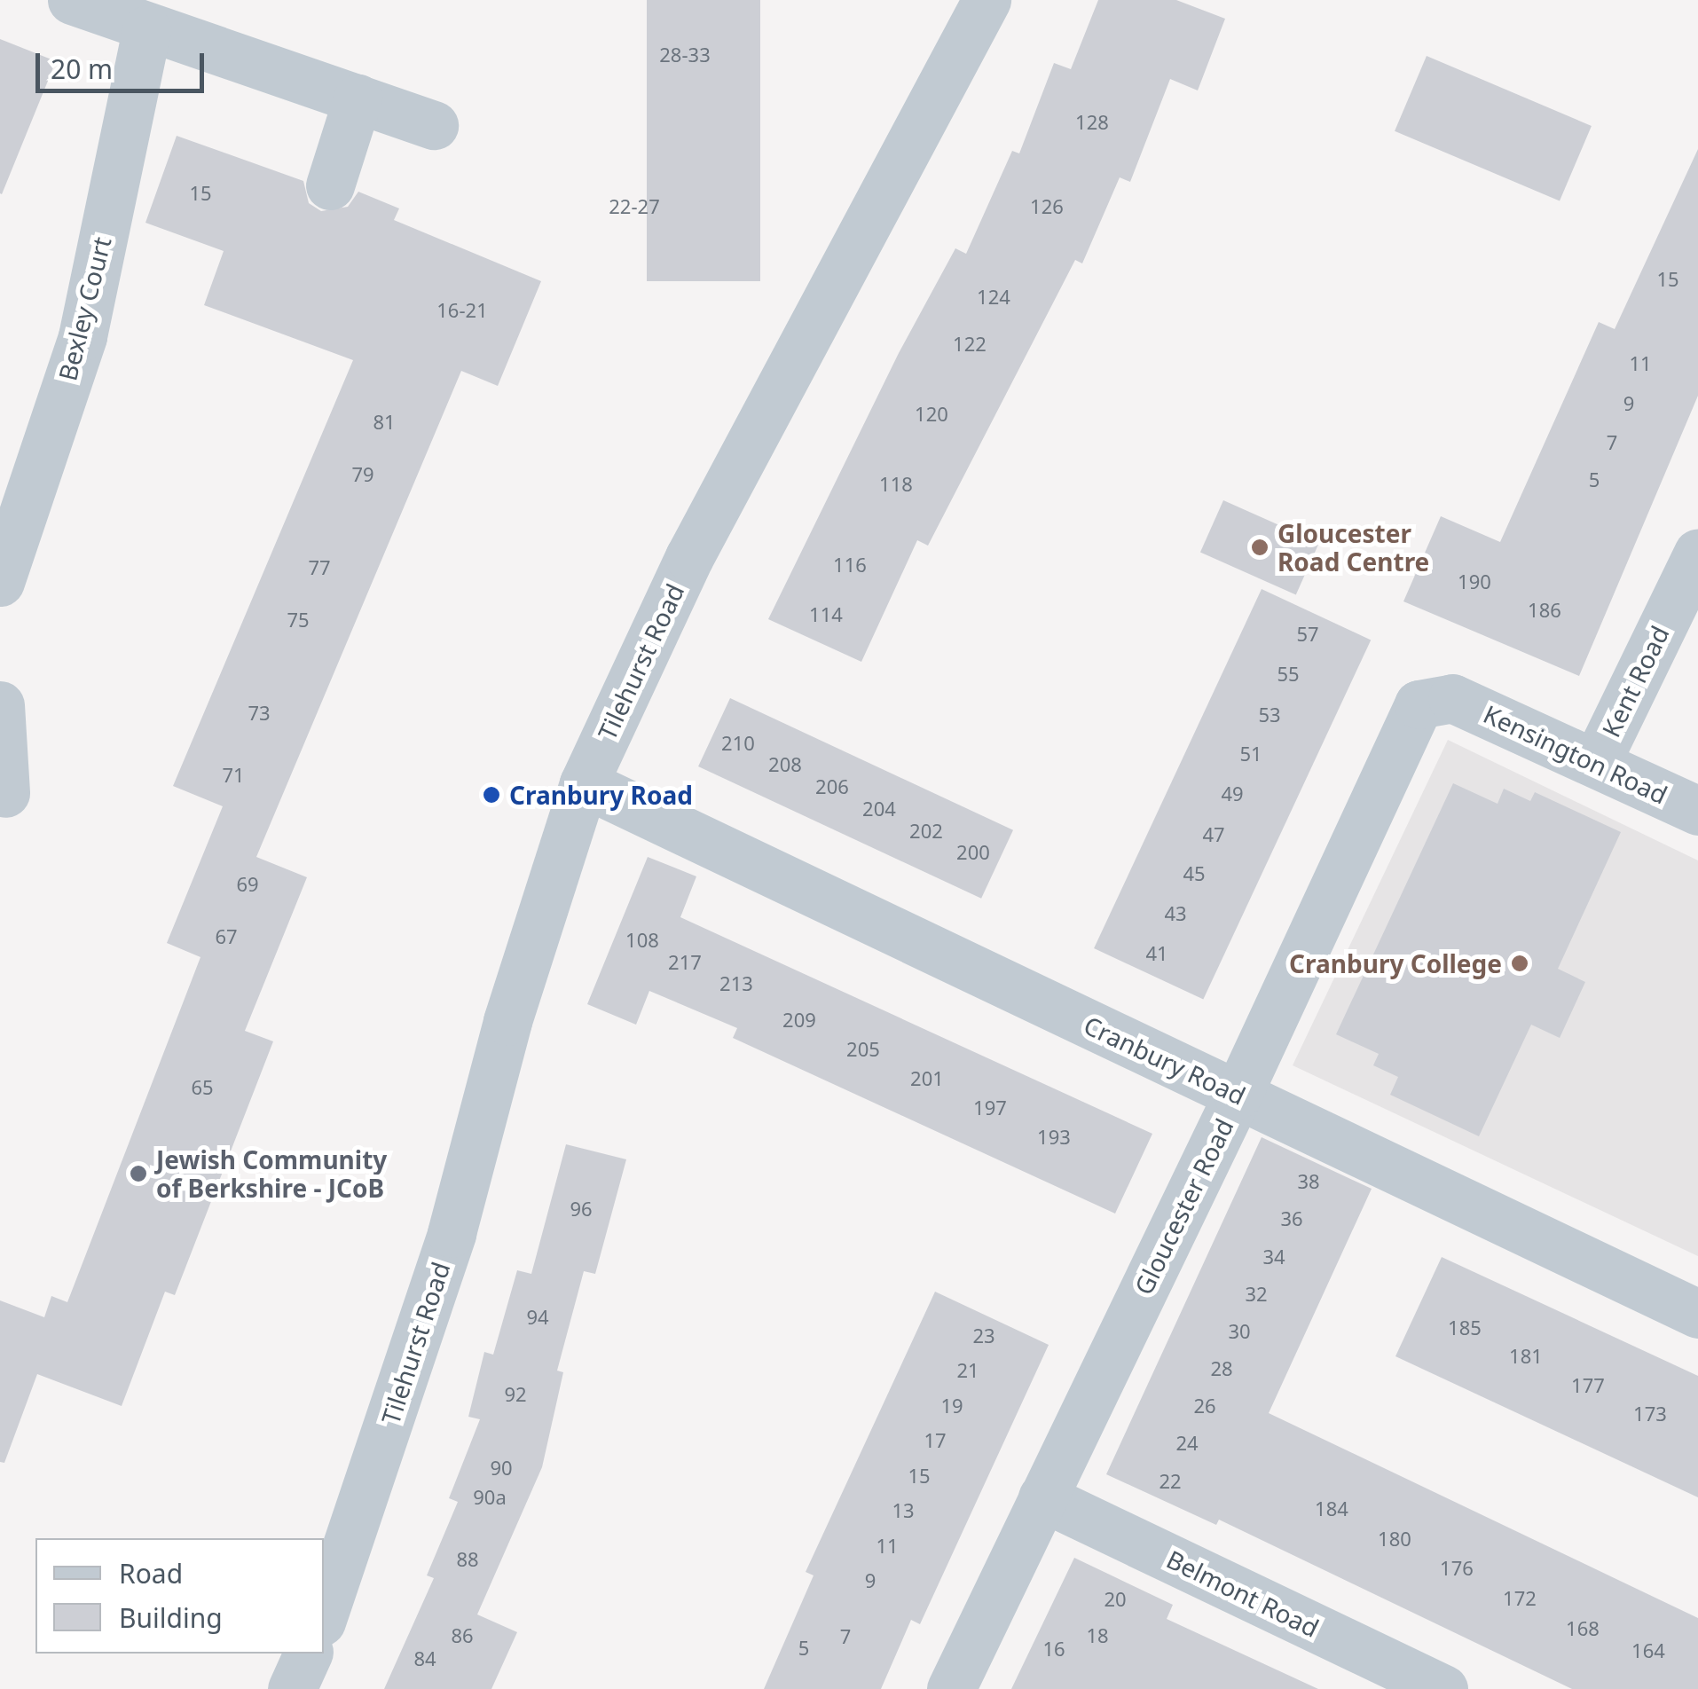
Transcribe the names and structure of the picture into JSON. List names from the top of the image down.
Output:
{
  "streets": {
    "street": [
      "Bexley Court",
      "Tilehurst Road",
      "Kent Road",
      "Kensington Road",
      "Cranbury Road",
      "Gloucester Road",
      "Belmont Road"
    ]
  },
  "crossings": [
    ["Tilehurst Road", "Cranbury Road"],
    ["Kent Road", "Kensington Road"],
    ["Kensington Road", "Gloucester Road"],
    ["Cranbury Road", "Gloucester Road"],
    ["Gloucester Road", "Belmont Road"]
  ],
  "places": [
    "Gloucester Road Centre",
    "Cranbury Road",
    "Cranbury College",
    "Jewish Community of Berkshire - JCoB"
  ],
  "house_numbers": [
    "28-33",
    "128",
    "15",
    "22-27",
    "126",
    "15",
    "124",
    "16-21",
    "122",
    "11",
    "9",
    "120",
    "81",
    "7",
    "79",
    "5",
    "118",
    "116",
    "77",
    "190",
    "186",
    "114",
    "75",
    "57",
    "55",
    "73",
    "53",
    "210",
    "51",
    "208",
    "71",
    "206",
    "49",
    "204",
    "202",
    "47",
    "200",
    "45",
    "69",
    "43",
    "67",
    "108",
    "41",
    "217",
    "213",
    "209",
    "205",
    "201",
    "65",
    "197",
    "193",
    "38",
    "96",
    "36",
    "34",
    "32",
    "94",
    "185",
    "30",
    "23",
    "181",
    "28",
    "21",
    "177",
    "92",
    "19",
    "26",
    "173",
    "17",
    "24",
    "90",
    "15",
    "22",
    "90a",
    "184",
    "13",
    "180",
    "11",
    "88",
    "176",
    "9",
    "172",
    "20",
    "168",
    "86",
    "18",
    "7",
    "5",
    "16",
    "164",
    "84"
  ],
  "legend": ["Road", "Building"],
  "scale_bar": "20 m"
}
